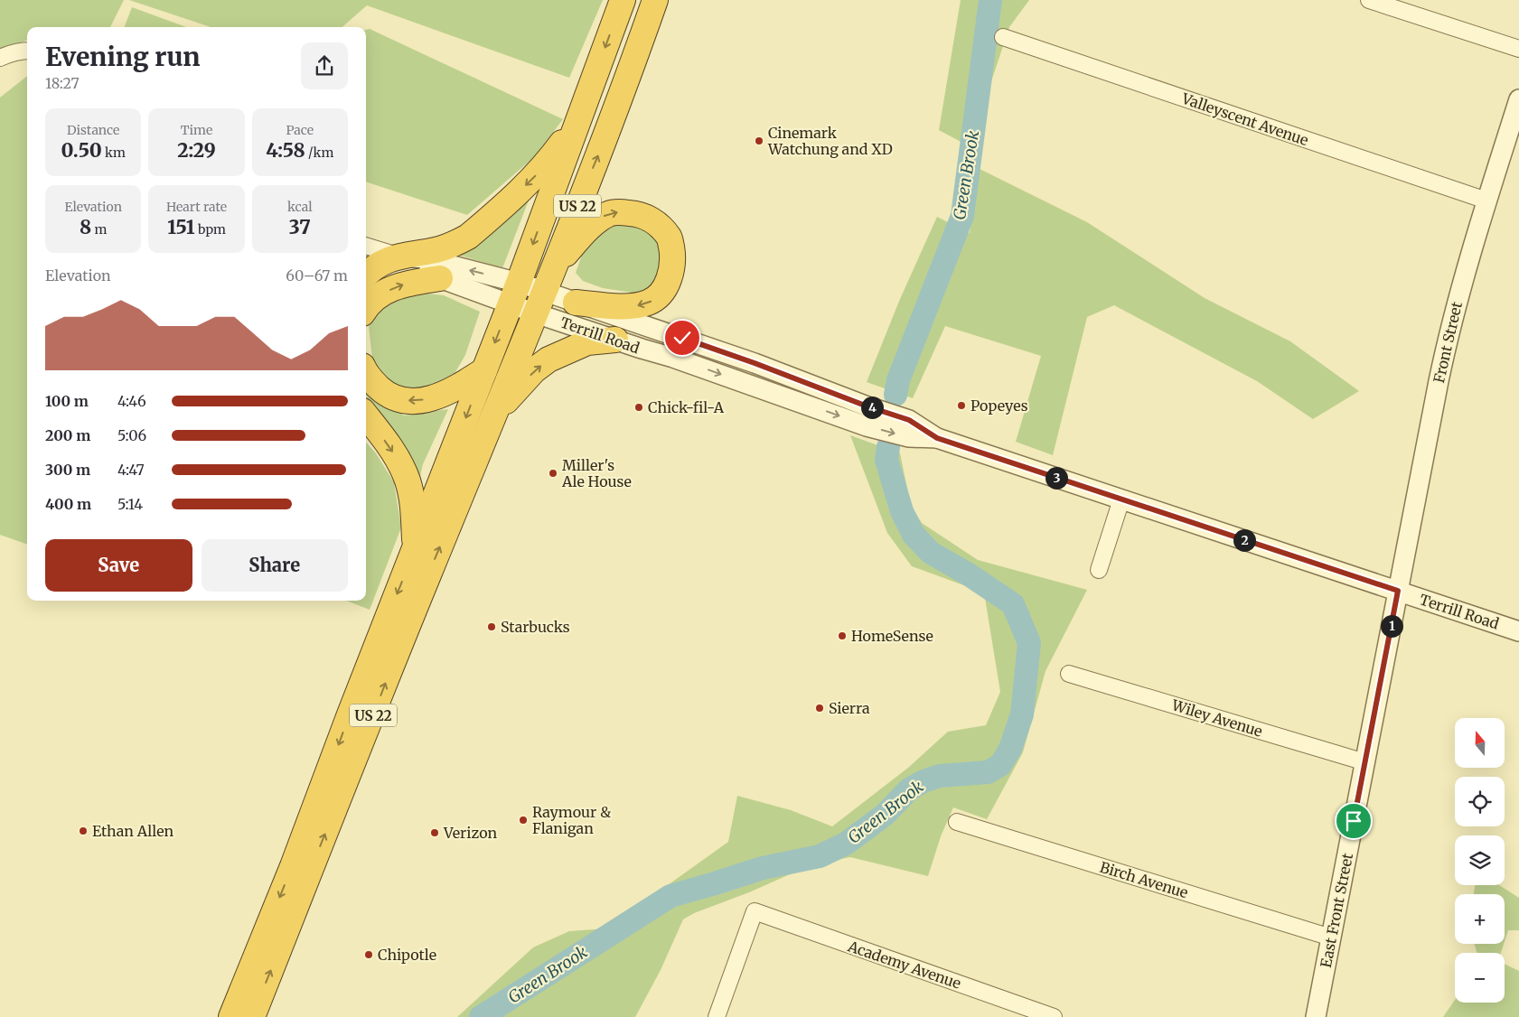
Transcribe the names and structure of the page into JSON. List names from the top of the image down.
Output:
{
  "streets": {
    "highway": ["US 22"],
    "street": [
      "Valleyscent Avenue",
      "Terrill Road",
      "Front Street",
      "Wiley Avenue",
      "Birch Avenue",
      "East Front Street",
      "Academy Avenue"
    ]
  },
  "crossings": [
    ["Valleyscent Avenue", "Front Street"],
    ["US 22", "Terrill Road"],
    ["Terrill Road", "Front Street"],
    ["Terrill Road", "East Front Street"],
    ["Front Street", "East Front Street"],
    ["Wiley Avenue", "East Front Street"],
    ["Birch Avenue", "East Front Street"]
  ],
  "water": ["Green Brook"],
  "places": [
    "Cinemark Watchung and XD",
    "Popeyes",
    "Chick-fil-A",
    "Miller's Ale House",
    "Starbucks",
    "HomeSense",
    "Sierra",
    "Raymour & Flanigan",
    "Ethan Allen",
    "Verizon",
    "Chipotle"
  ],
  "north": "top",
  "page": {
    "heading": ["Evening run", "18:27"],
    "stats": [
      ["Distance", "0.50 km"],
      ["Time", "2:29"],
      ["Pace", "4:58 /km"],
      ["Elevation", "8 m"],
      ["Heart rate", "151 bpm"],
      ["kcal", "37"]
    ],
    "chart": ["Elevation", "60–67 m"],
    "list": [
      {
        "name": "100 m",
        "note": "4:46"
      },
      {
        "name": "200 m",
        "note": "5:06"
      },
      {
        "name": "300 m",
        "note": "4:47"
      },
      {
        "name": "400 m",
        "note": "5:14"
      }
    ],
    "pins": [
      "4",
      "3",
      "2",
      "1"
    ],
    "buttons": ["Save", "Share"],
    "map_buttons": ["+", "−"]
  }
}
